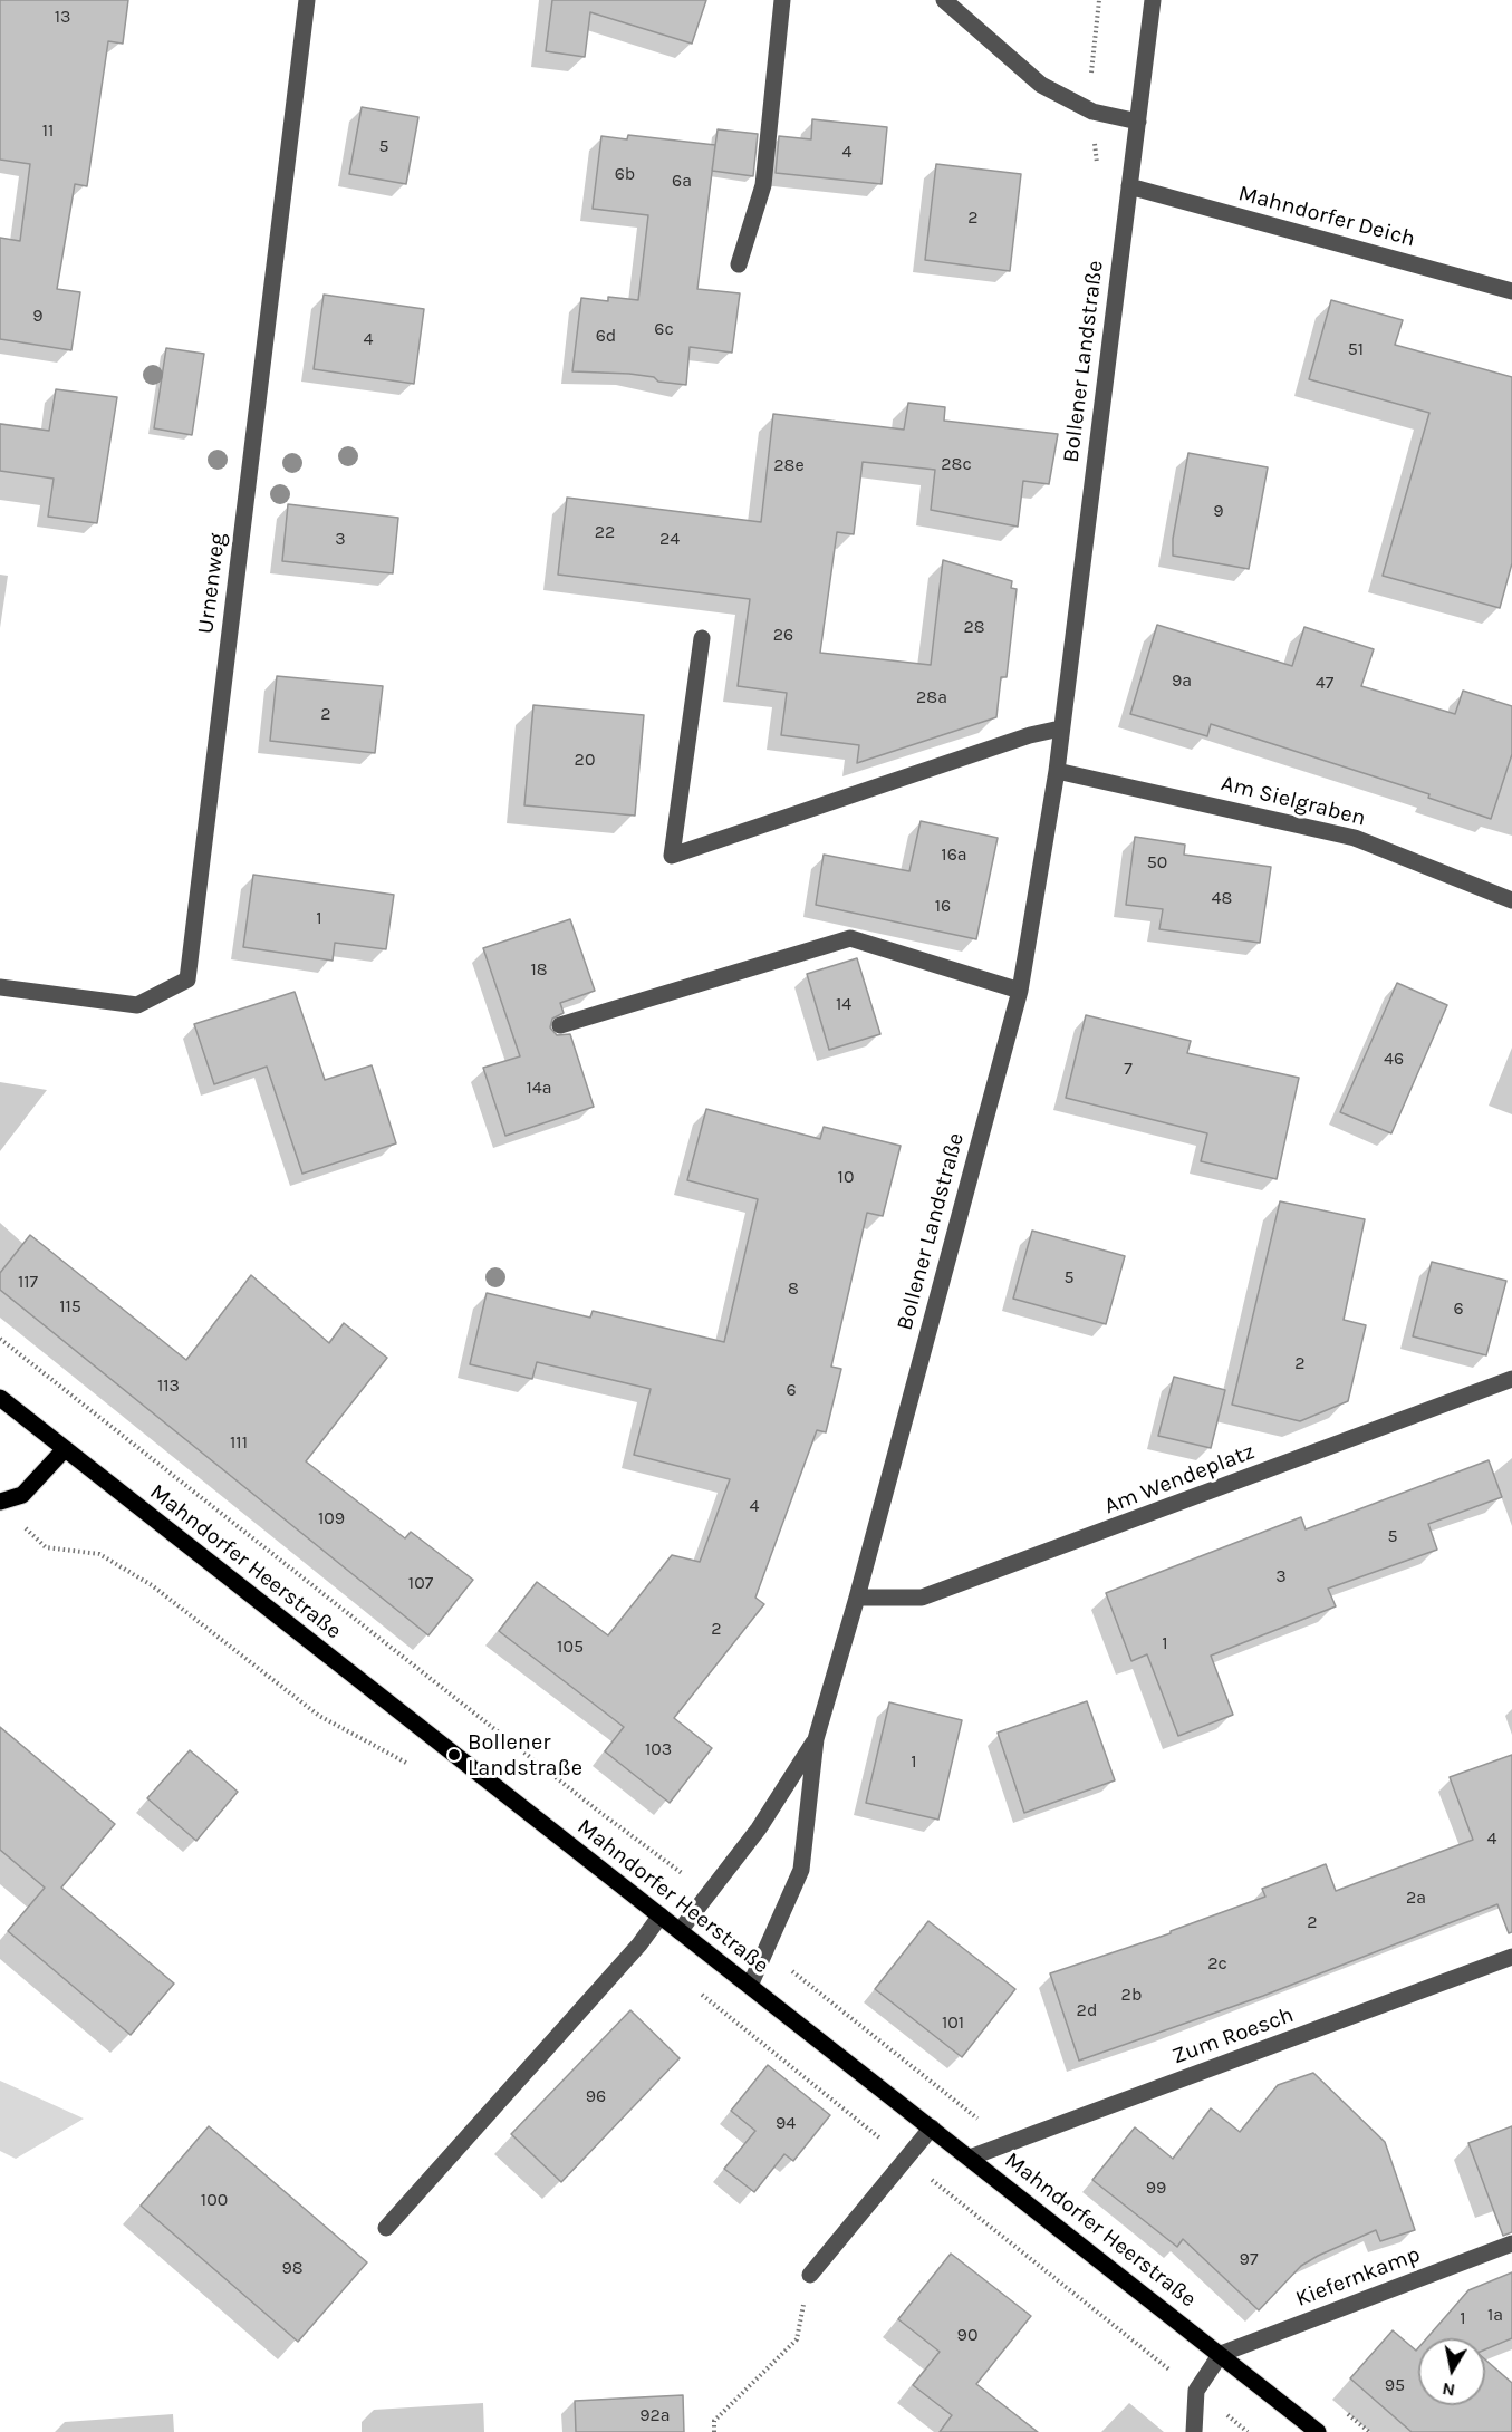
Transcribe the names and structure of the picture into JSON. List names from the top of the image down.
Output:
{
  "streets": {
    "main road": ["Mahndorfer Heerstraße"],
    "street": [
      "Mahndorfer Deich",
      "Bollener Landstraße",
      "Urnenweg",
      "Am Sielgraben",
      "Am Wendeplatz",
      "Zum Roesch",
      "Kiefernkamp"
    ]
  },
  "crossings": [
    ["Mahndorfer Deich", "Bollener Landstraße"],
    ["Bollener Landstraße", "Am Sielgraben"],
    ["Bollener Landstraße", "Am Wendeplatz"],
    ["Bollener Landstraße", "Mahndorfer Heerstraße"],
    ["Mahndorfer Heerstraße", "Zum Roesch"],
    ["Mahndorfer Heerstraße", "Kiefernkamp"]
  ],
  "places": ["Bollener Landstraße"],
  "house_numbers": [
    "13",
    "11",
    "5",
    "4",
    "6b",
    "6a",
    "2",
    "9",
    "6c",
    "6d",
    "4",
    "51",
    "28c",
    "28e",
    "9",
    "22",
    "3",
    "24",
    "28",
    "26",
    "9a",
    "47",
    "28a",
    "2",
    "20",
    "16a",
    "50",
    "48",
    "16",
    "1",
    "18",
    "14",
    "46",
    "7",
    "14a",
    "10",
    "5",
    "117",
    "8",
    "115",
    "6",
    "2",
    "113",
    "6",
    "111",
    "4",
    "109",
    "5",
    "3",
    "107",
    "2",
    "1",
    "105",
    "103",
    "1",
    "4",
    "2a",
    "2",
    "2c",
    "2b",
    "2d",
    "101",
    "96",
    "94",
    "99",
    "100",
    "97",
    "98",
    "1a",
    "1",
    "90",
    "95",
    "92a"
  ],
  "north": "bottom"
}
